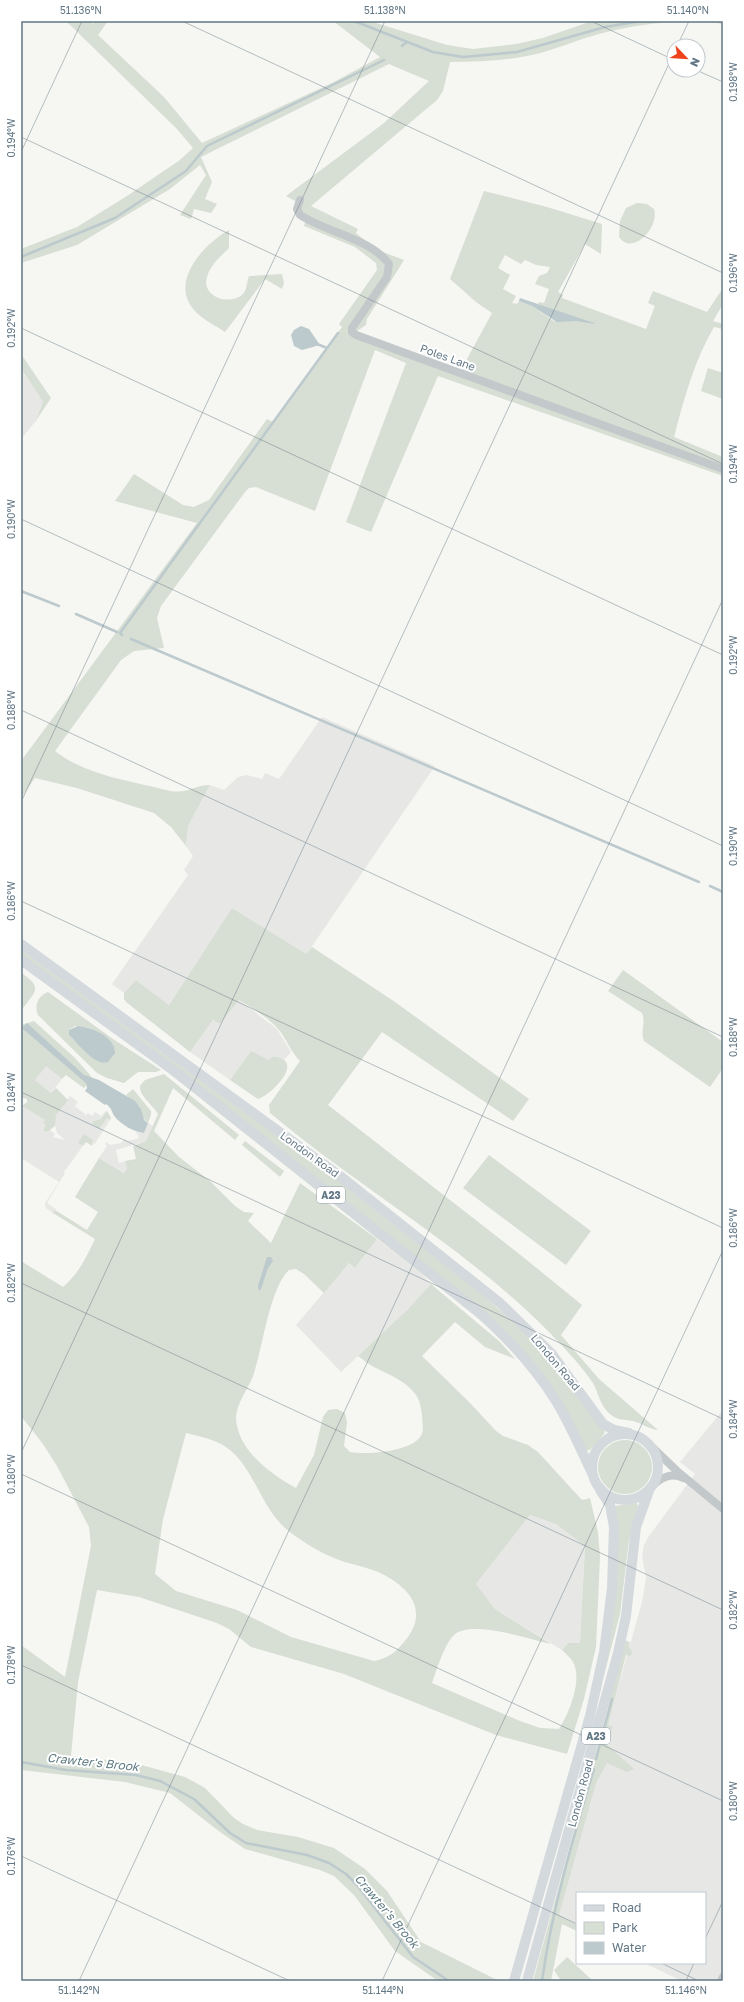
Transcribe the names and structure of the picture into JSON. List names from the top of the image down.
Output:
{
  "streets": {
    "main road": ["London Road", "A23"],
    "street": ["Poles Lane"]
  },
  "water": ["Crawter's Brook"],
  "legend": ["Road", "Park", "Water"],
  "north": "bottom right",
  "coordinates": [
    "51.136°N",
    "51.138°N",
    "51.140°N",
    "0.198°W",
    "0.194°W",
    "0.196°W",
    "0.192°W",
    "0.190°W",
    "0.188°W",
    "0.186°W",
    "0.184°W",
    "0.182°W",
    "0.180°W",
    "0.178°W",
    "0.176°W",
    "51.142°N",
    "51.144°N",
    "51.146°N"
  ]
}
